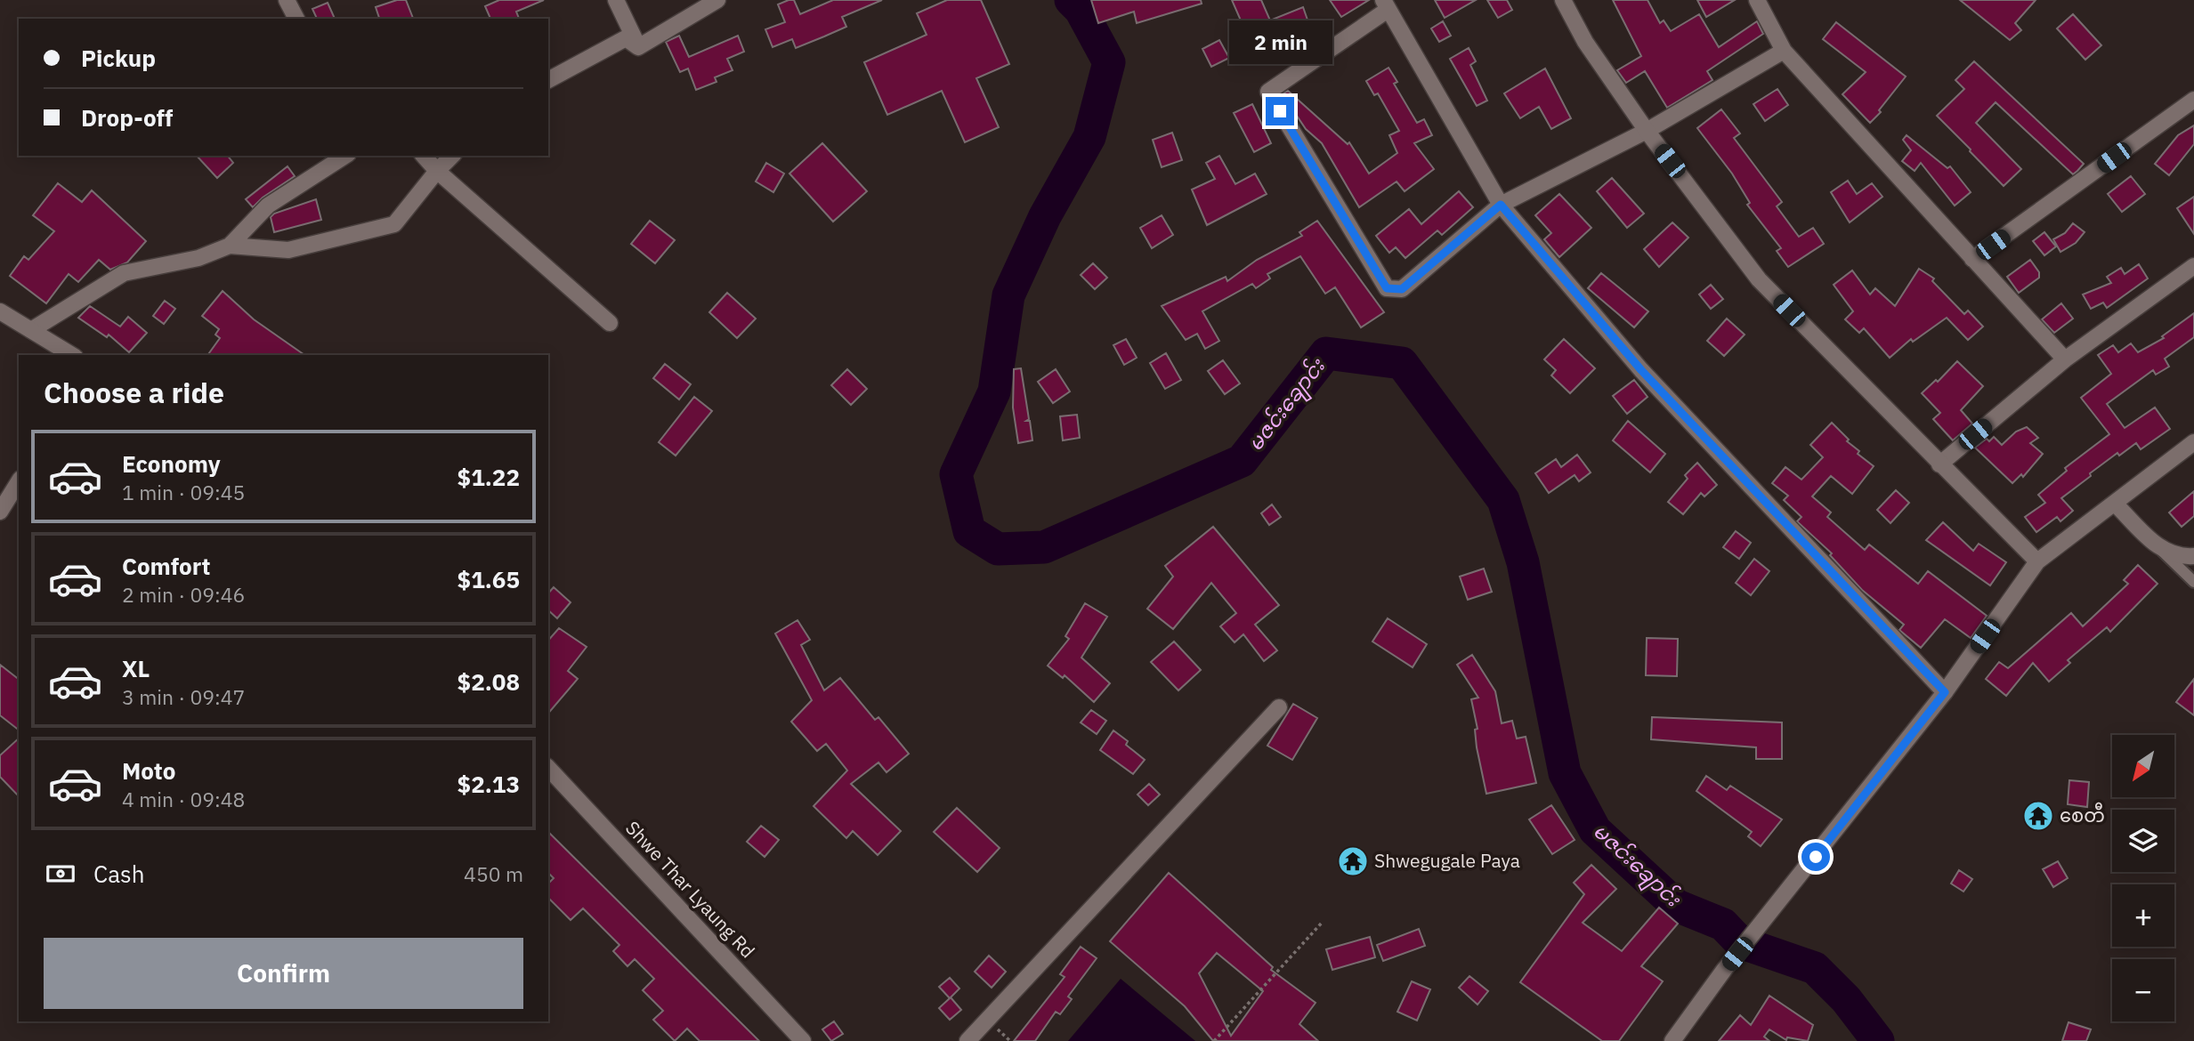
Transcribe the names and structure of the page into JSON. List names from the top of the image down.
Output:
{
  "streets": {
    "street": ["Shwe Thar Lyaung Rd"]
  },
  "water": ["မဇင်းချောင်း"],
  "places": {
    "temple": ["စေတီ", "Shwegugale Paya"]
  },
  "north": "bottom left",
  "page": {
    "banner": ["Pickup", "Drop-off"],
    "bubble": "2 min",
    "heading": "Choose a ride",
    "list": [
      {
        "name": "Economy",
        "note": "1 min · 09:45",
        "value": "$1.22"
      },
      {
        "name": "Comfort",
        "note": "2 min · 09:46",
        "value": "$1.65"
      },
      {
        "name": "XL",
        "note": "3 min · 09:47",
        "value": "$2.08"
      },
      {
        "name": "Moto",
        "note": "4 min · 09:48",
        "value": "$2.13"
      }
    ],
    "map_buttons": ["+", "−"],
    "pay": ["Cash", "450 m"],
    "buttons": "Confirm"
  }
}
